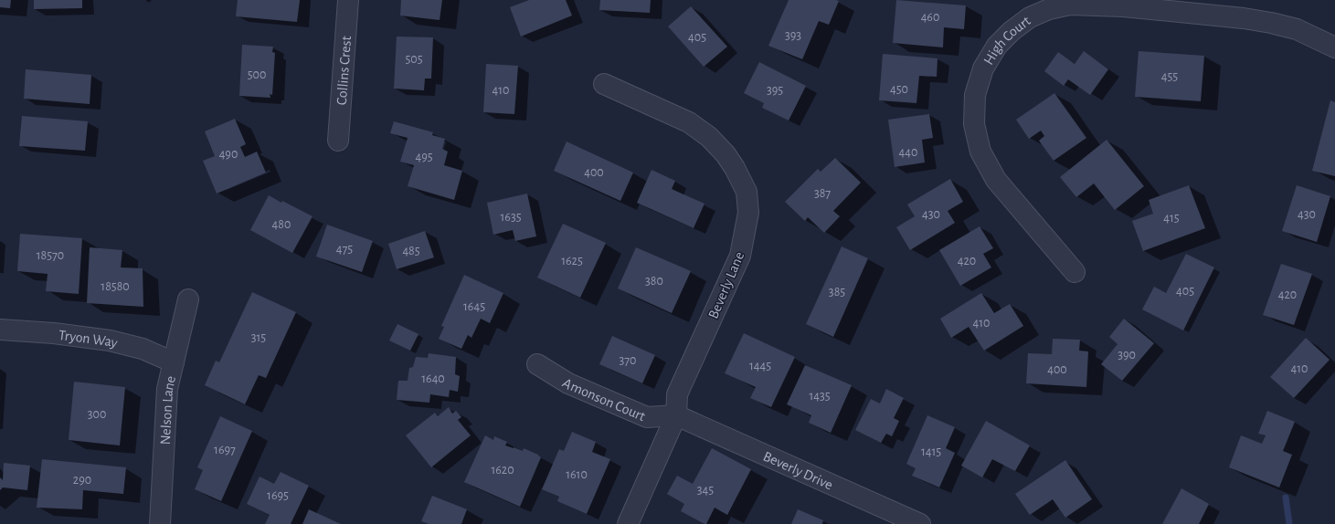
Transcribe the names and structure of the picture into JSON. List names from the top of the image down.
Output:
{
  "streets": {
    "street": [
      "High Court",
      "Collins Crest",
      "Beverly Lane",
      "Tryon Way",
      "Amonson Court",
      "Nelson Lane",
      "Beverly Drive"
    ]
  },
  "crossings": [
    ["Beverly Lane", "Amonson Court"],
    ["Beverly Lane", "Beverly Drive"],
    ["Tryon Way", "Nelson Lane"],
    ["Amonson Court", "Beverly Drive"]
  ],
  "house_numbers": [
    "460",
    "393",
    "405",
    "505",
    "500",
    "455",
    "450",
    "410",
    "395",
    "440",
    "490",
    "495",
    "400",
    "387",
    "430",
    "430",
    "1635",
    "415",
    "480",
    "475",
    "485",
    "18570",
    "1625",
    "420",
    "380",
    "18580",
    "405",
    "385",
    "420",
    "1645",
    "410",
    "315",
    "390",
    "370",
    "1445",
    "410",
    "400",
    "1640",
    "1435",
    "300",
    "1697",
    "1415",
    "1620",
    "1610",
    "290",
    "345",
    "1695"
  ]
}
